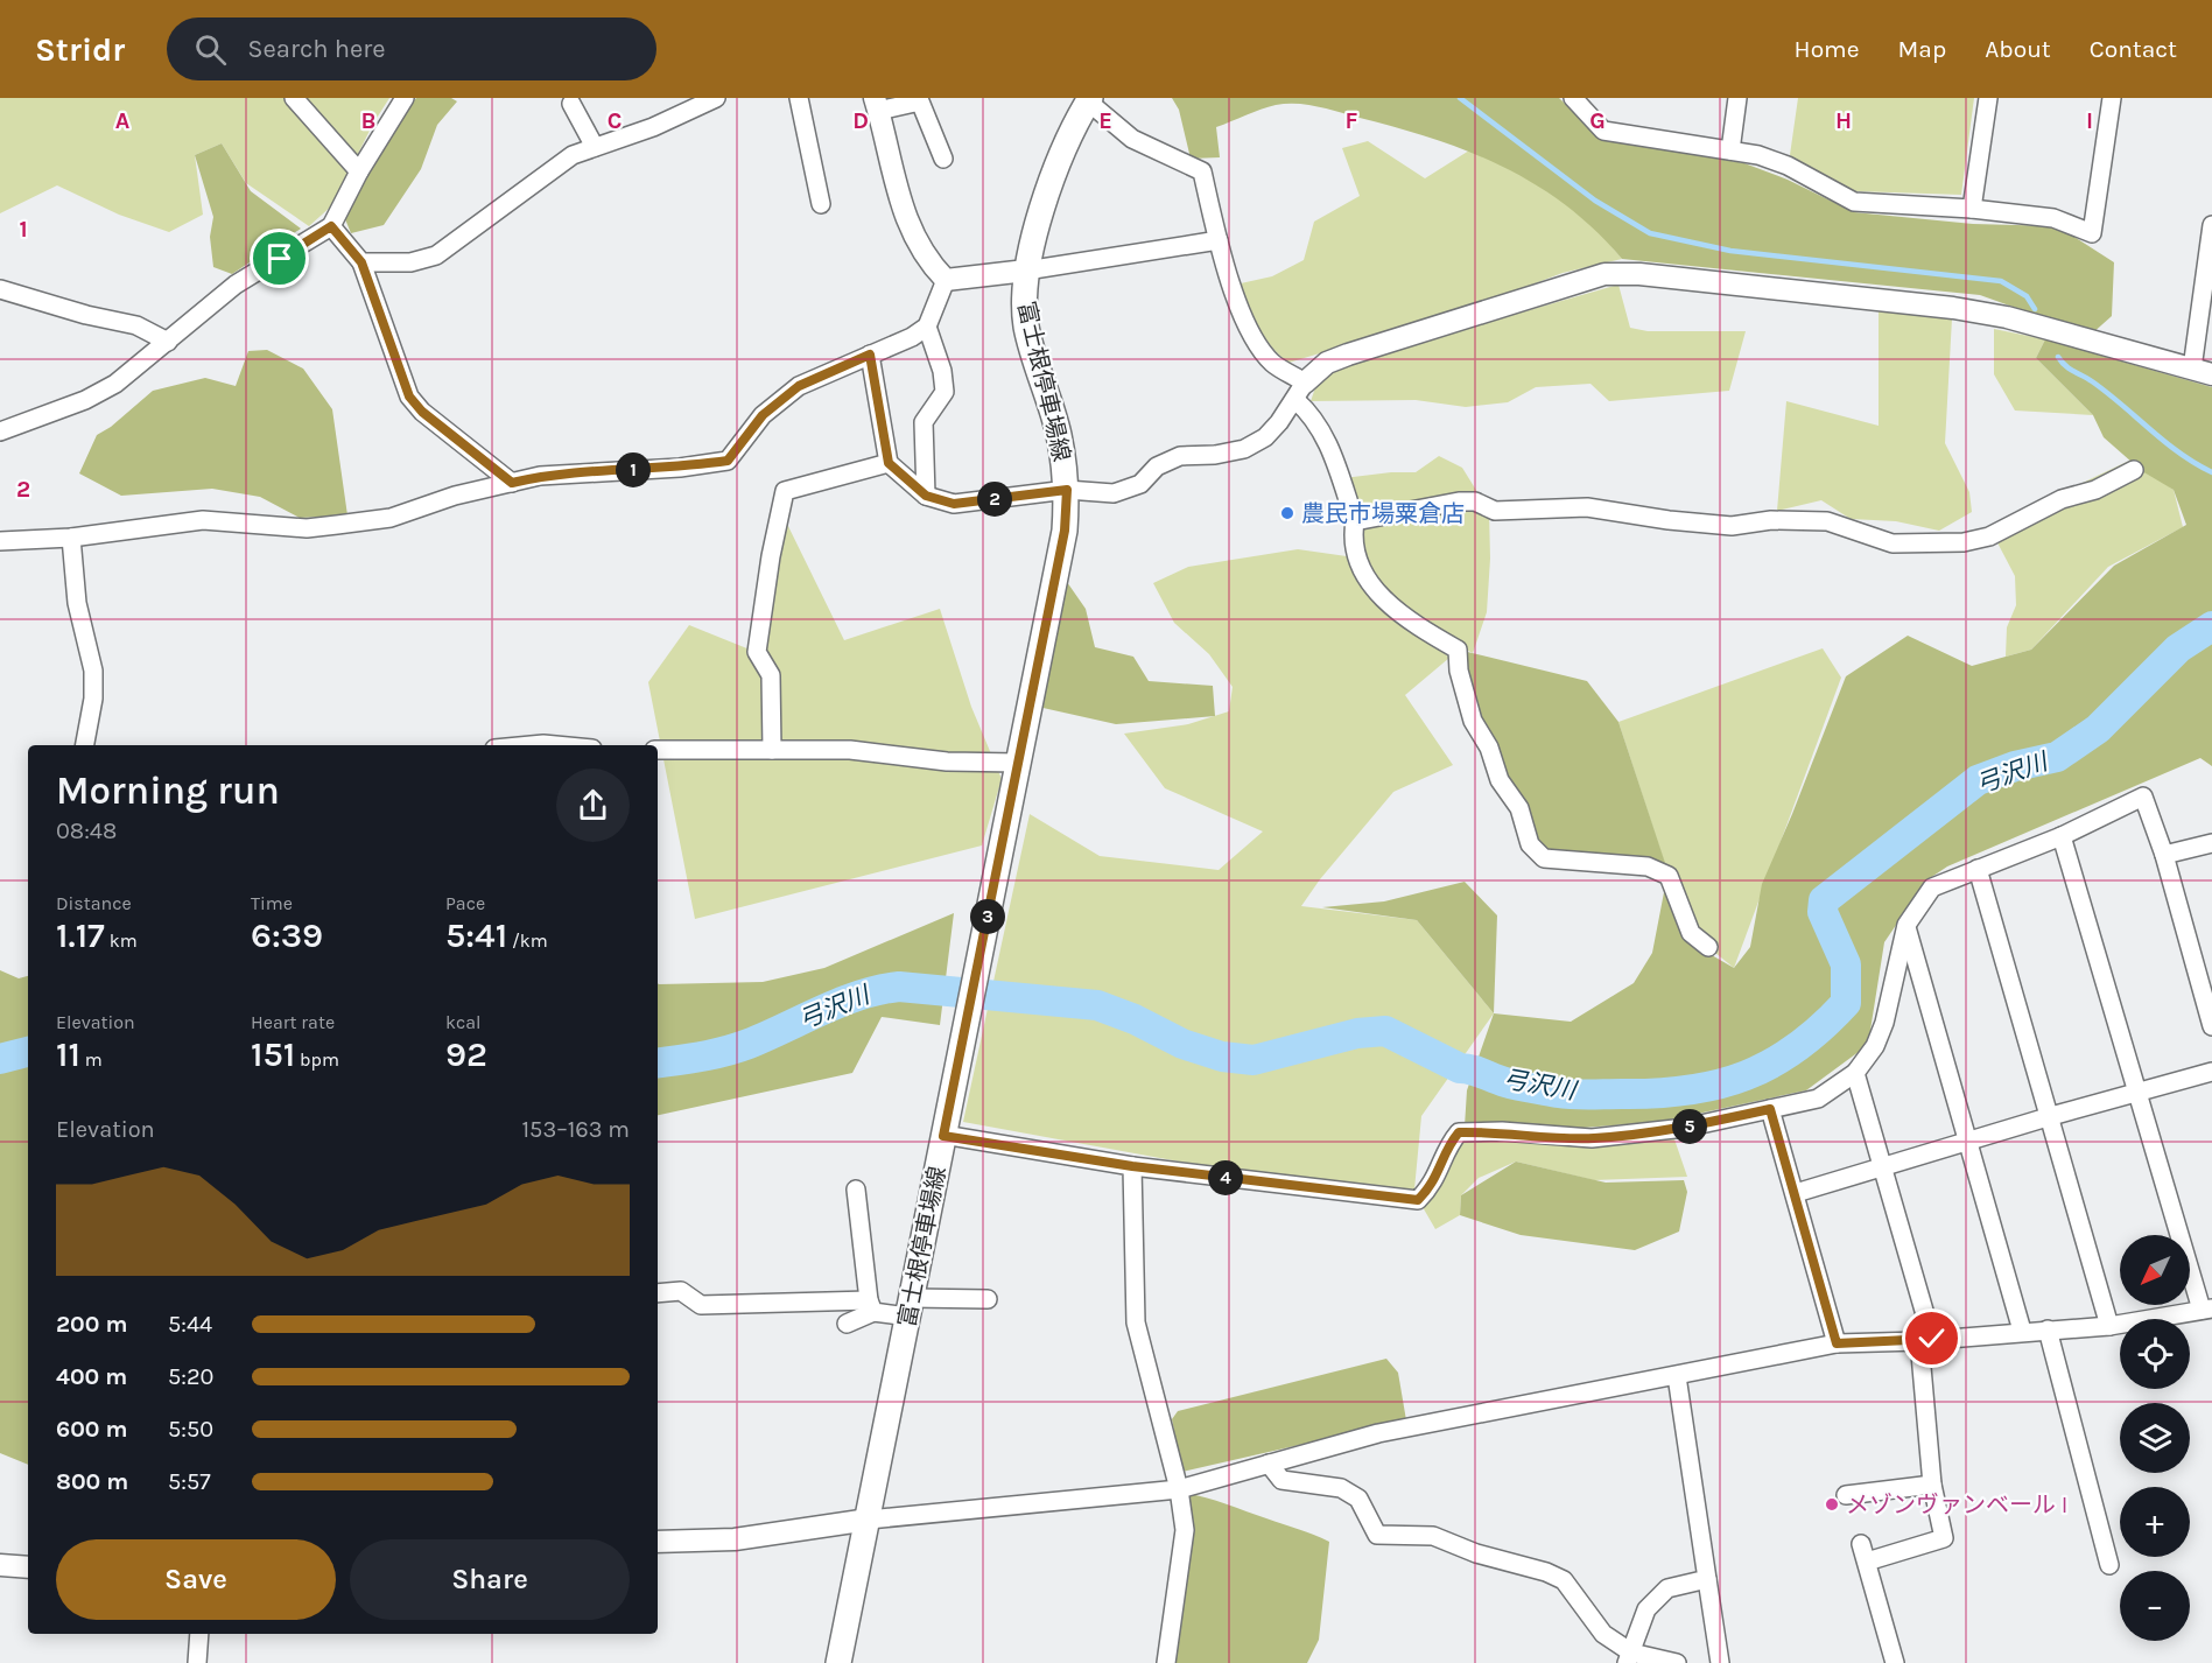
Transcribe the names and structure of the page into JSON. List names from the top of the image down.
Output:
{
  "streets": {
    "main road": ["富士根停車場線"]
  },
  "water": ["弓沢川"],
  "places": ["農民市場粟倉店", "メゾンヴァンベール I"],
  "north": "bottom left",
  "page": {
    "header": "Stridr",
    "search": "Search here",
    "nav": [
      "Home",
      "Map",
      "About",
      "Contact"
    ],
    "pins": [
      "1",
      "2",
      "3",
      "5",
      "4"
    ],
    "heading": ["Morning run", "08:48"],
    "stats": [
      ["Distance", "1.17 km"],
      ["Time", "6:39"],
      ["Pace", "5:41 /km"],
      ["Elevation", "11 m"],
      ["Heart rate", "151 bpm"],
      ["kcal", "92"]
    ],
    "chart": ["Elevation", "153–163 m"],
    "map_buttons": ["+", "−"],
    "list": [
      {
        "name": "200 m",
        "note": "5:44"
      },
      {
        "name": "400 m",
        "note": "5:20"
      },
      {
        "name": "600 m",
        "note": "5:50"
      },
      {
        "name": "800 m",
        "note": "5:57"
      }
    ],
    "buttons": ["Save", "Share"]
  },
  "grid": {
    "columns": [
      "A",
      "B",
      "C",
      "D",
      "E",
      "F",
      "G",
      "H",
      "I"
    ],
    "rows": ["1", "2"]
  }
}
